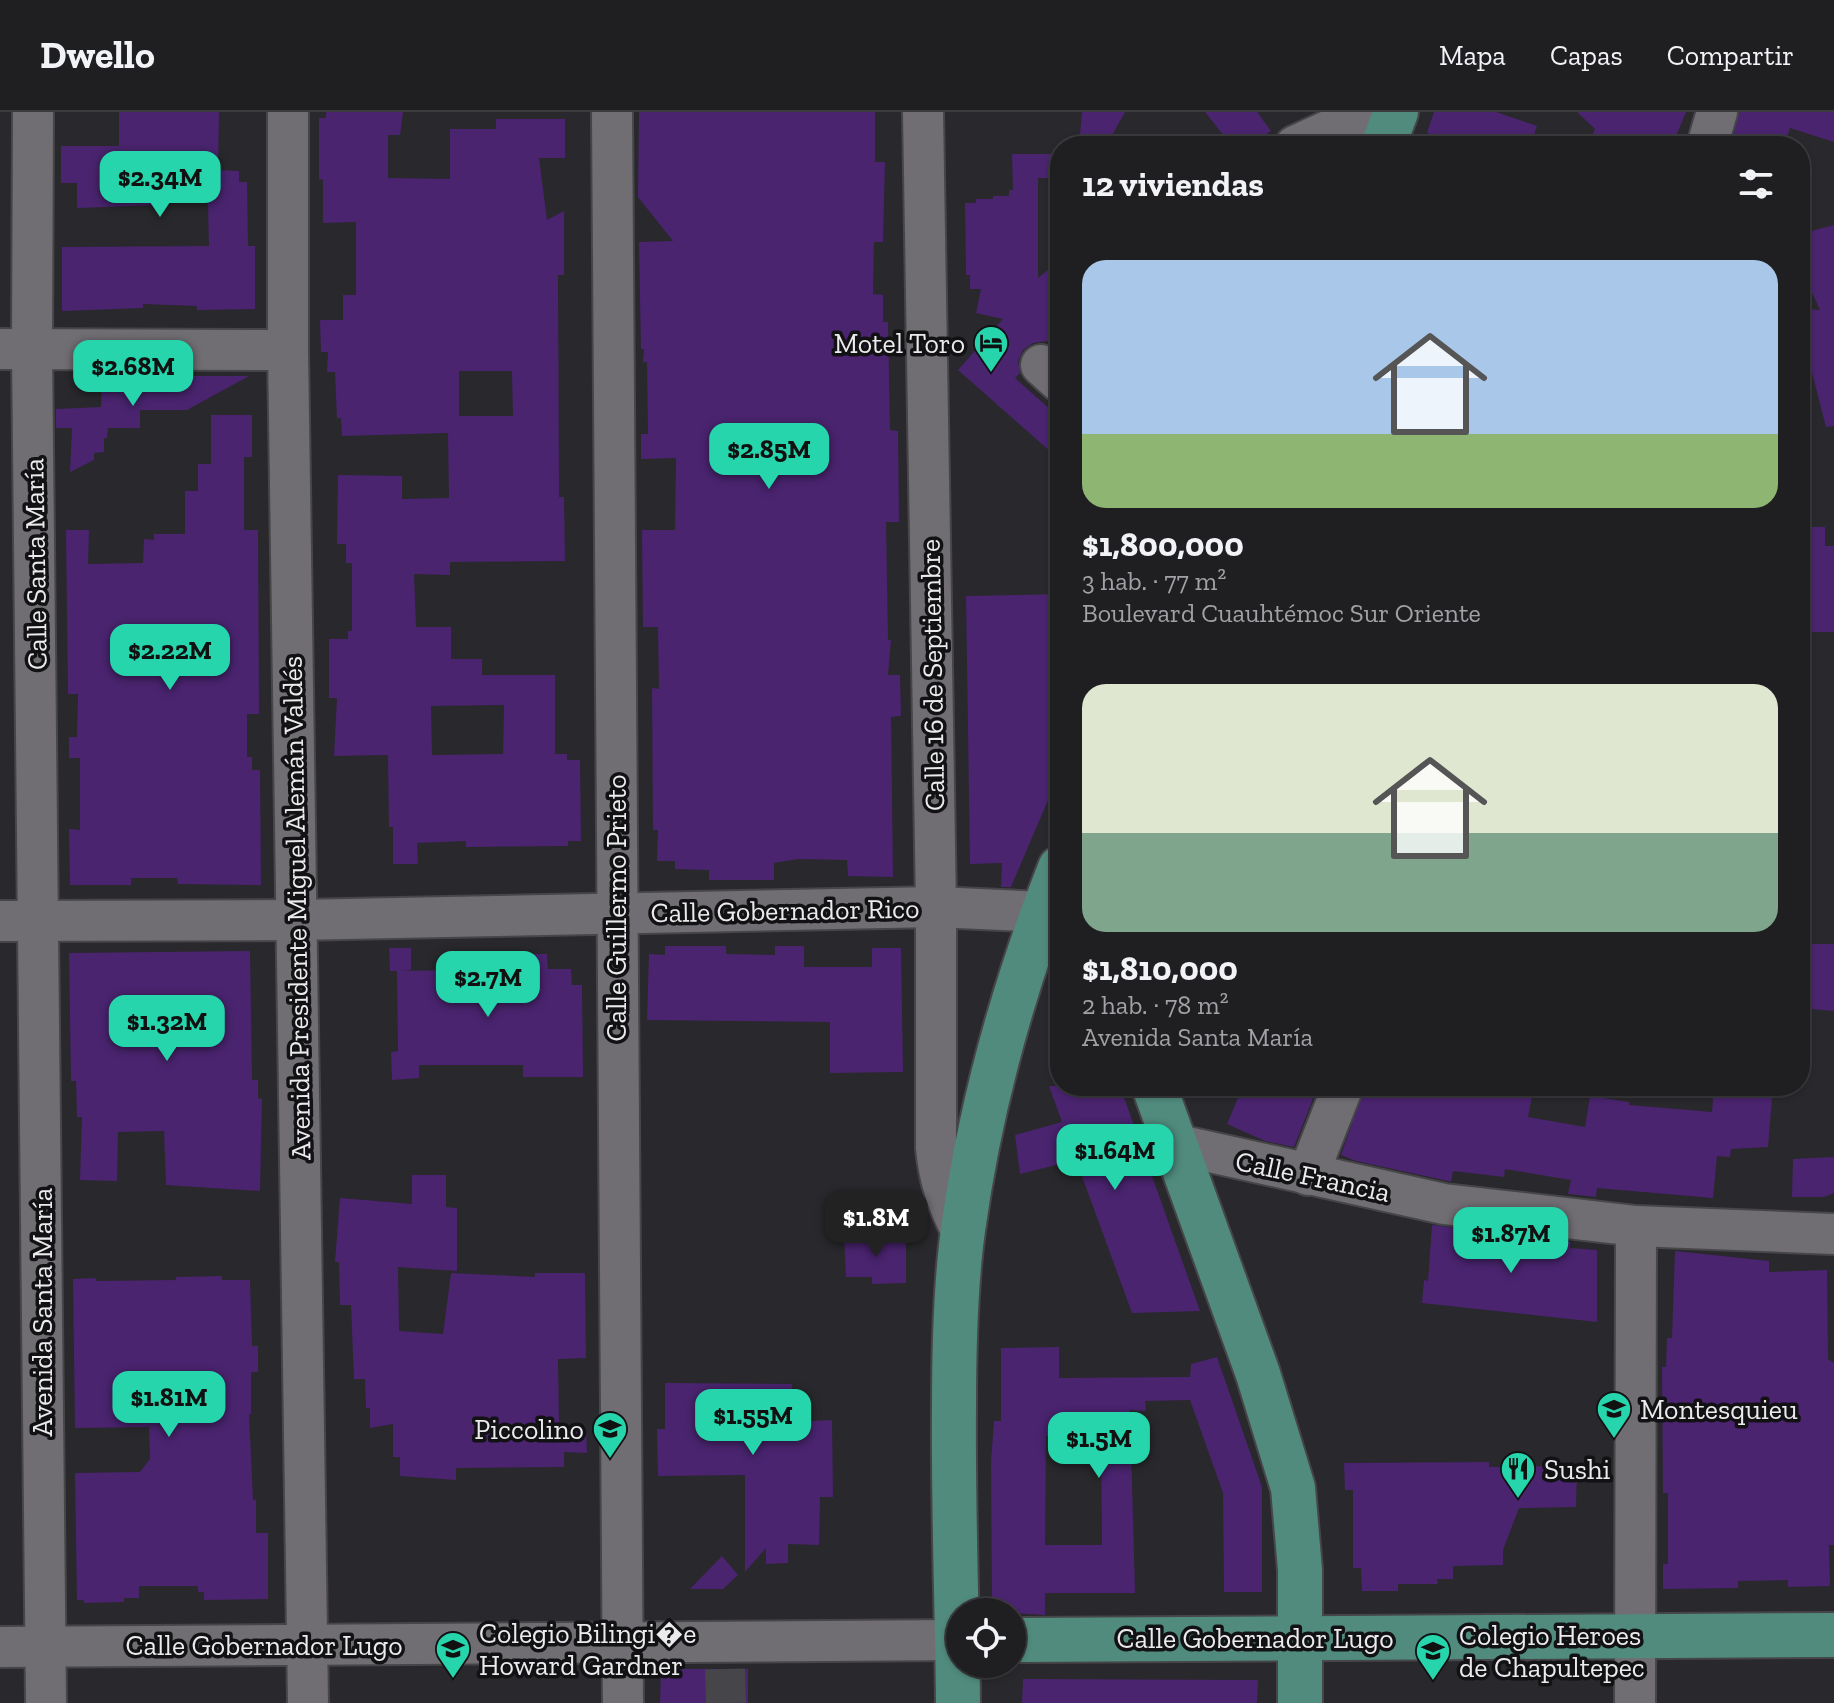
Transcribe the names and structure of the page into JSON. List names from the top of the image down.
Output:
{
  "streets": {
    "main road": ["Calle Gobernador Lugo"],
    "street": [
      "Calle Santa María",
      "Calle 16 de Septiembre",
      "Avenida Presidente Miguel Alemán Valdés",
      "Calle Guillermo Prieto",
      "Calle Gobernador Rico",
      "Calle Francia",
      "Avenida Santa María"
    ]
  },
  "crossings": [
    ["Calle Santa María", "Calle Gobernador Rico"],
    ["Calle Santa María", "Avenida Santa María"],
    ["Calle 16 de Septiembre", "Calle Gobernador Rico"],
    ["Avenida Presidente Miguel Alemán Valdés", "Calle Gobernador Rico"],
    ["Avenida Presidente Miguel Alemán Valdés", "Calle Gobernador Lugo"],
    ["Calle Guillermo Prieto", "Calle Gobernador Rico"],
    ["Calle Guillermo Prieto", "Calle Gobernador Lugo"],
    ["Calle Gobernador Rico", "Avenida Santa María"],
    ["Avenida Santa María", "Calle Gobernador Lugo"]
  ],
  "places": {
    "hotel": ["Motel Toro"],
    "school or university": [
      "Montesquieu",
      "Piccolino",
      "Colegio Bilingi�e Howard Gardner",
      "Colegio Heroes de Chapultepec"
    ],
    "restaurant": ["Sushi"]
  },
  "page": {
    "header": "Dwello",
    "nav": ["Mapa", "Capas", "Compartir"],
    "heading": "12 viviendas",
    "price": [
      "$2.34M",
      "$2.68M",
      "$2.85M",
      "$2.22M",
      "$2.7M",
      "$1.32M",
      "$1.64M",
      "$1.8M",
      "$1.87M",
      "$1.81M",
      "$1.55M",
      "$1.5M"
    ],
    "list": [
      {
        "name": "$1,800,000",
        "note": "3 hab. · 77 m² · Boulevard Cuauhtémoc Sur Oriente"
      },
      {
        "name": "$1,810,000",
        "note": "2 hab. · 78 m² · Avenida Santa María"
      }
    ]
  }
}
